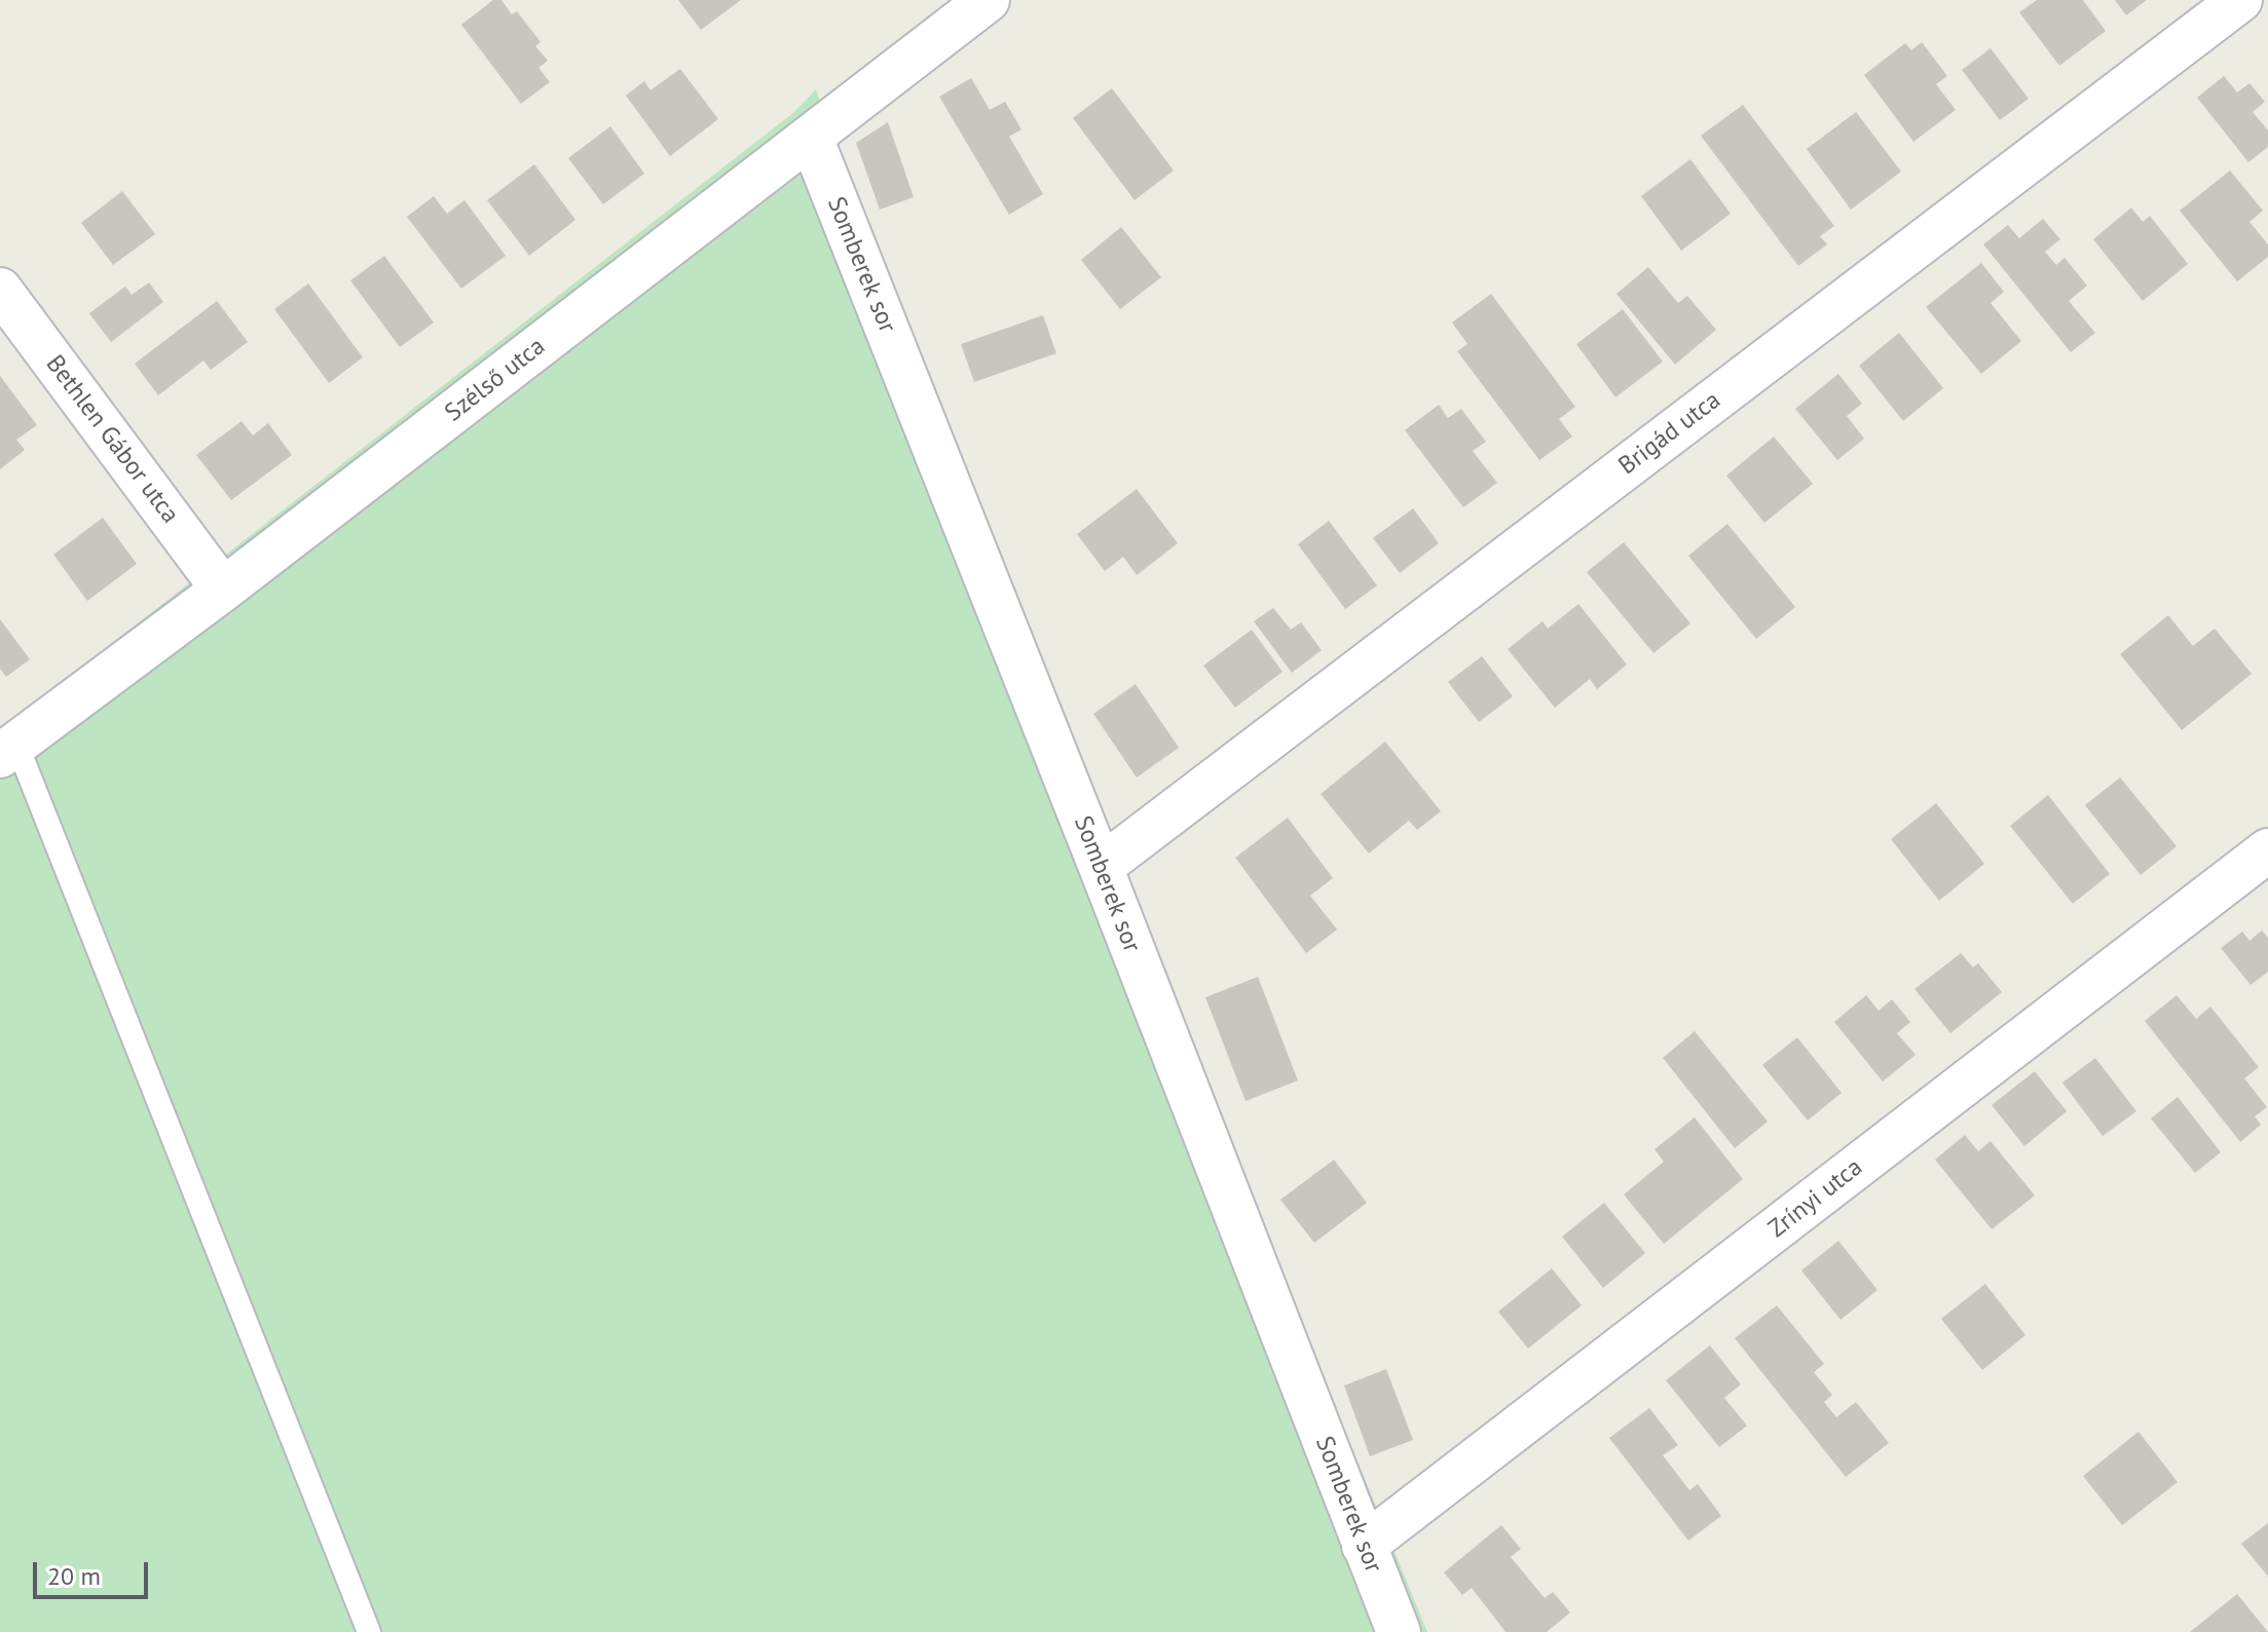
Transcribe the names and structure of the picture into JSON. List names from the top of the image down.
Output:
{
  "streets": {
    "street": [
      "Somberek sor",
      "Szélső utca",
      "Brigád utca",
      "Bethlen Gábor utca",
      "Zrínyi utca"
    ]
  },
  "crossings": [
    ["Somberek sor", "Szélső utca"],
    ["Somberek sor", "Brigád utca"],
    ["Somberek sor", "Zrínyi utca"],
    ["Szélső utca", "Bethlen Gábor utca"]
  ],
  "scale_bar": "20 m"
}
